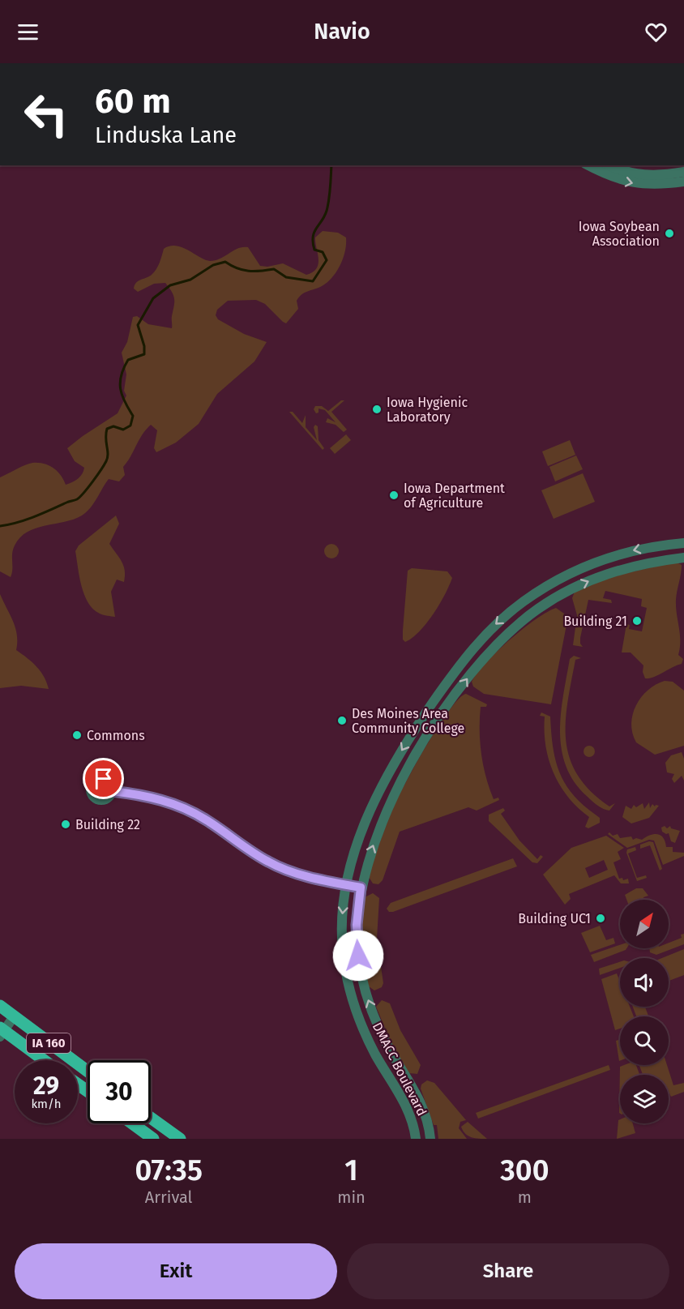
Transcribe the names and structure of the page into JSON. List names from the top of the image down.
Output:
{
  "streets": {
    "main road": ["IA 160"],
    "street": ["DMACC Boulevard"]
  },
  "places": [
    "Iowa Soybean Association",
    "Iowa Hygienic Laboratory",
    "Iowa Department of Agriculture",
    "Building 21",
    "Des Moines Area Community College",
    "Commons",
    "Building 22",
    "Building UC1"
  ],
  "north": "top right",
  "page": {
    "header": "Navio",
    "turn": ["60 m", "Linduska Lane"],
    "speed": "29 km/h",
    "limit": "30",
    "eta": [
      "07:35",
      "Arrival",
      "1",
      "min",
      "300",
      "m"
    ],
    "buttons": ["Exit", "Share"]
  }
}
